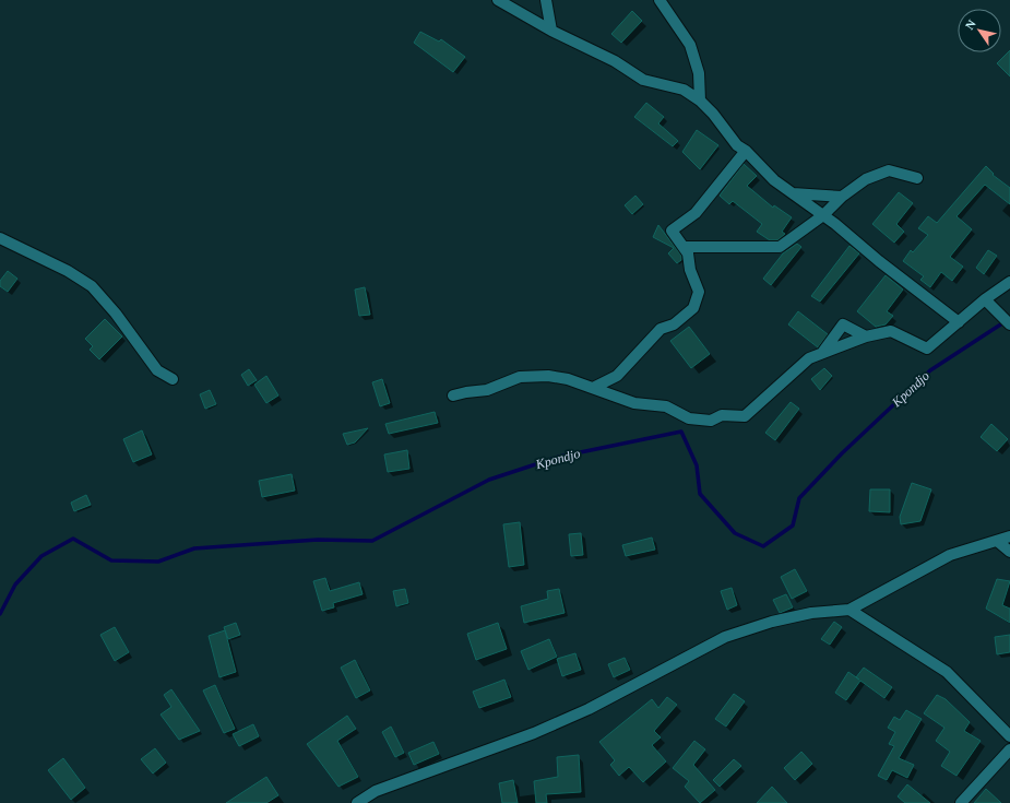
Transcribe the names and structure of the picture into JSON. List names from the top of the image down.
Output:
{
  "water": ["Kpondjo"],
  "north": "top left"
}
